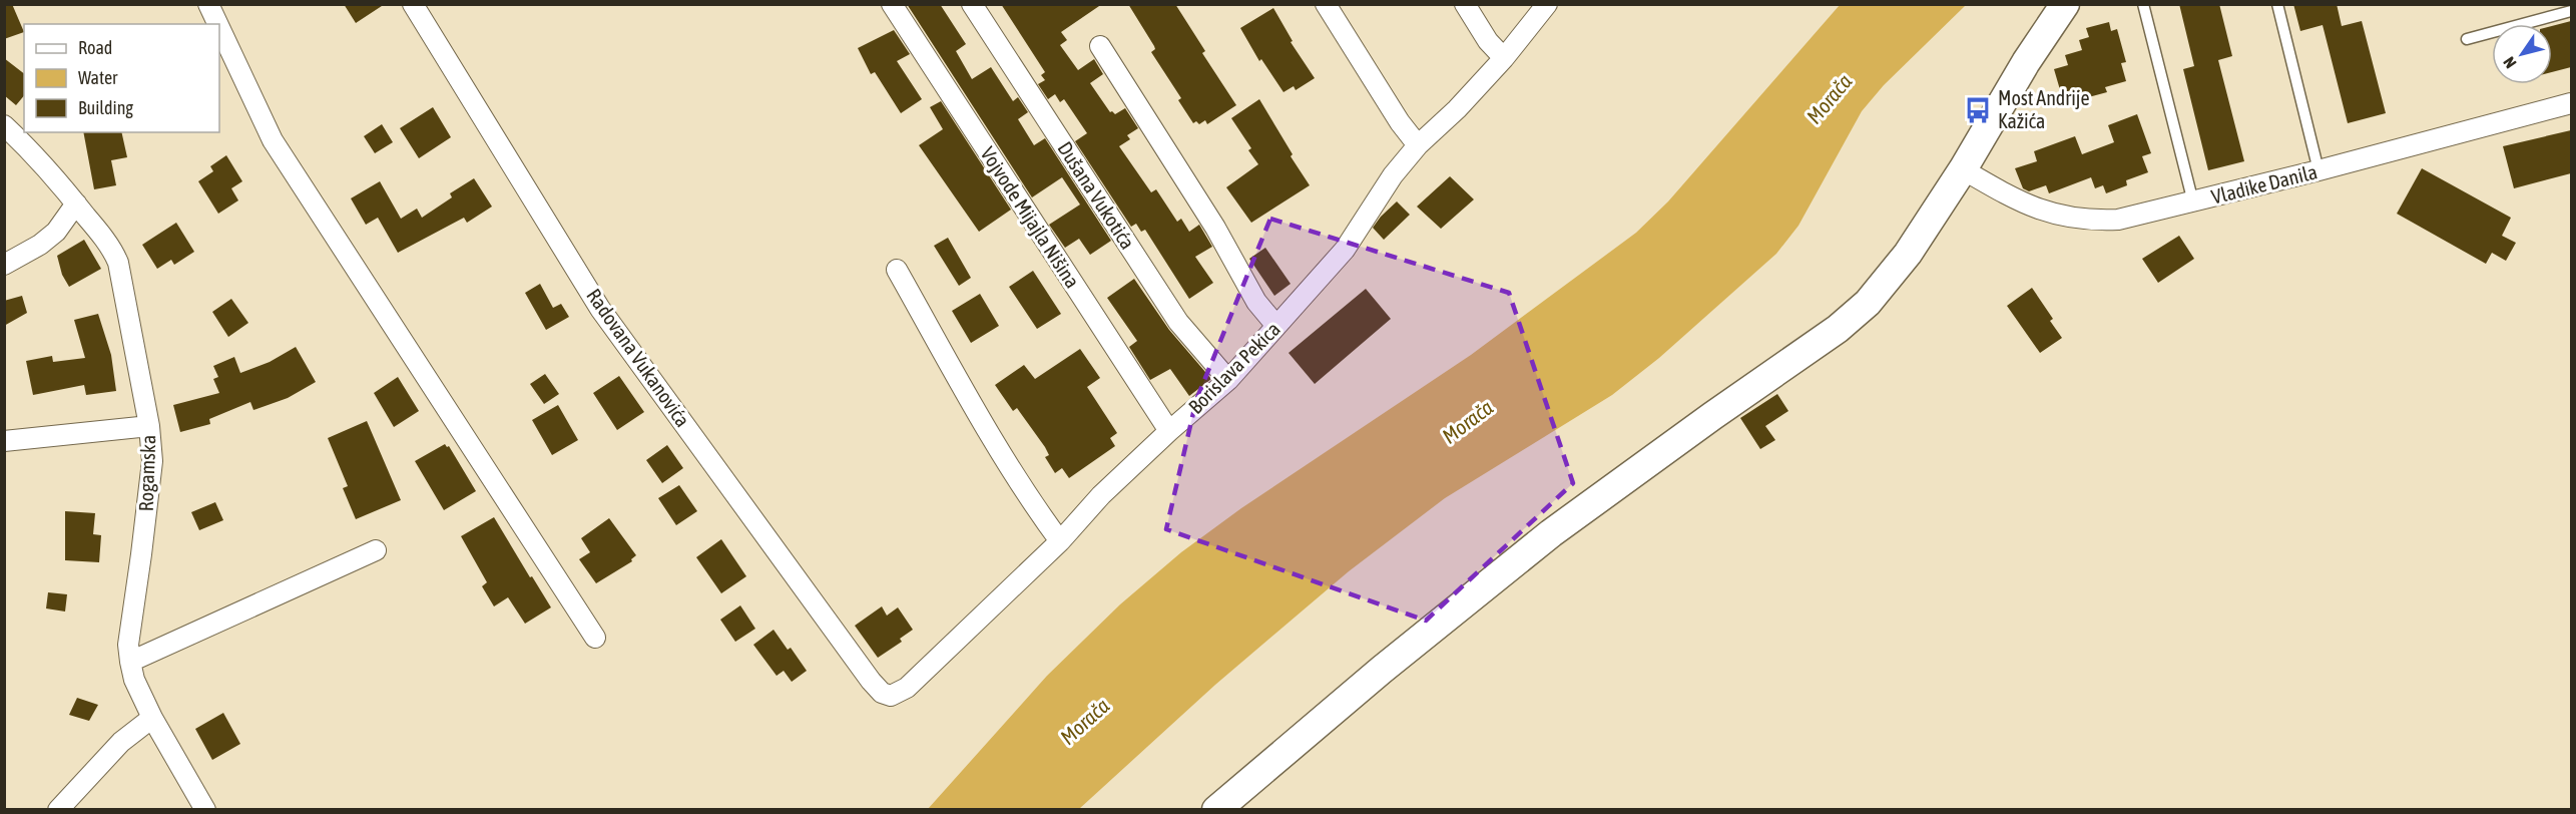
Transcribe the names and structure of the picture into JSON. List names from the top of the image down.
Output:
{
  "streets": {
    "street": [
      "Vladike Danila",
      "Dušana Vukotića",
      "Vojvode Mijajla Nišina",
      "Radovana Vukanovića",
      "Borislava Pekica",
      "Rogamska"
    ]
  },
  "crossings": [
    ["Dušana Vukotića", "Borislava Pekica"],
    ["Vojvode Mijajla Nišina", "Borislava Pekica"],
    ["Radovana Vukanovića", "Borislava Pekica"]
  ],
  "water": ["Morača"],
  "places": {
    "bus stop": ["Most Andrije Kažića"]
  },
  "legend": ["Road", "Water", "Building"],
  "north": "bottom left"
}
